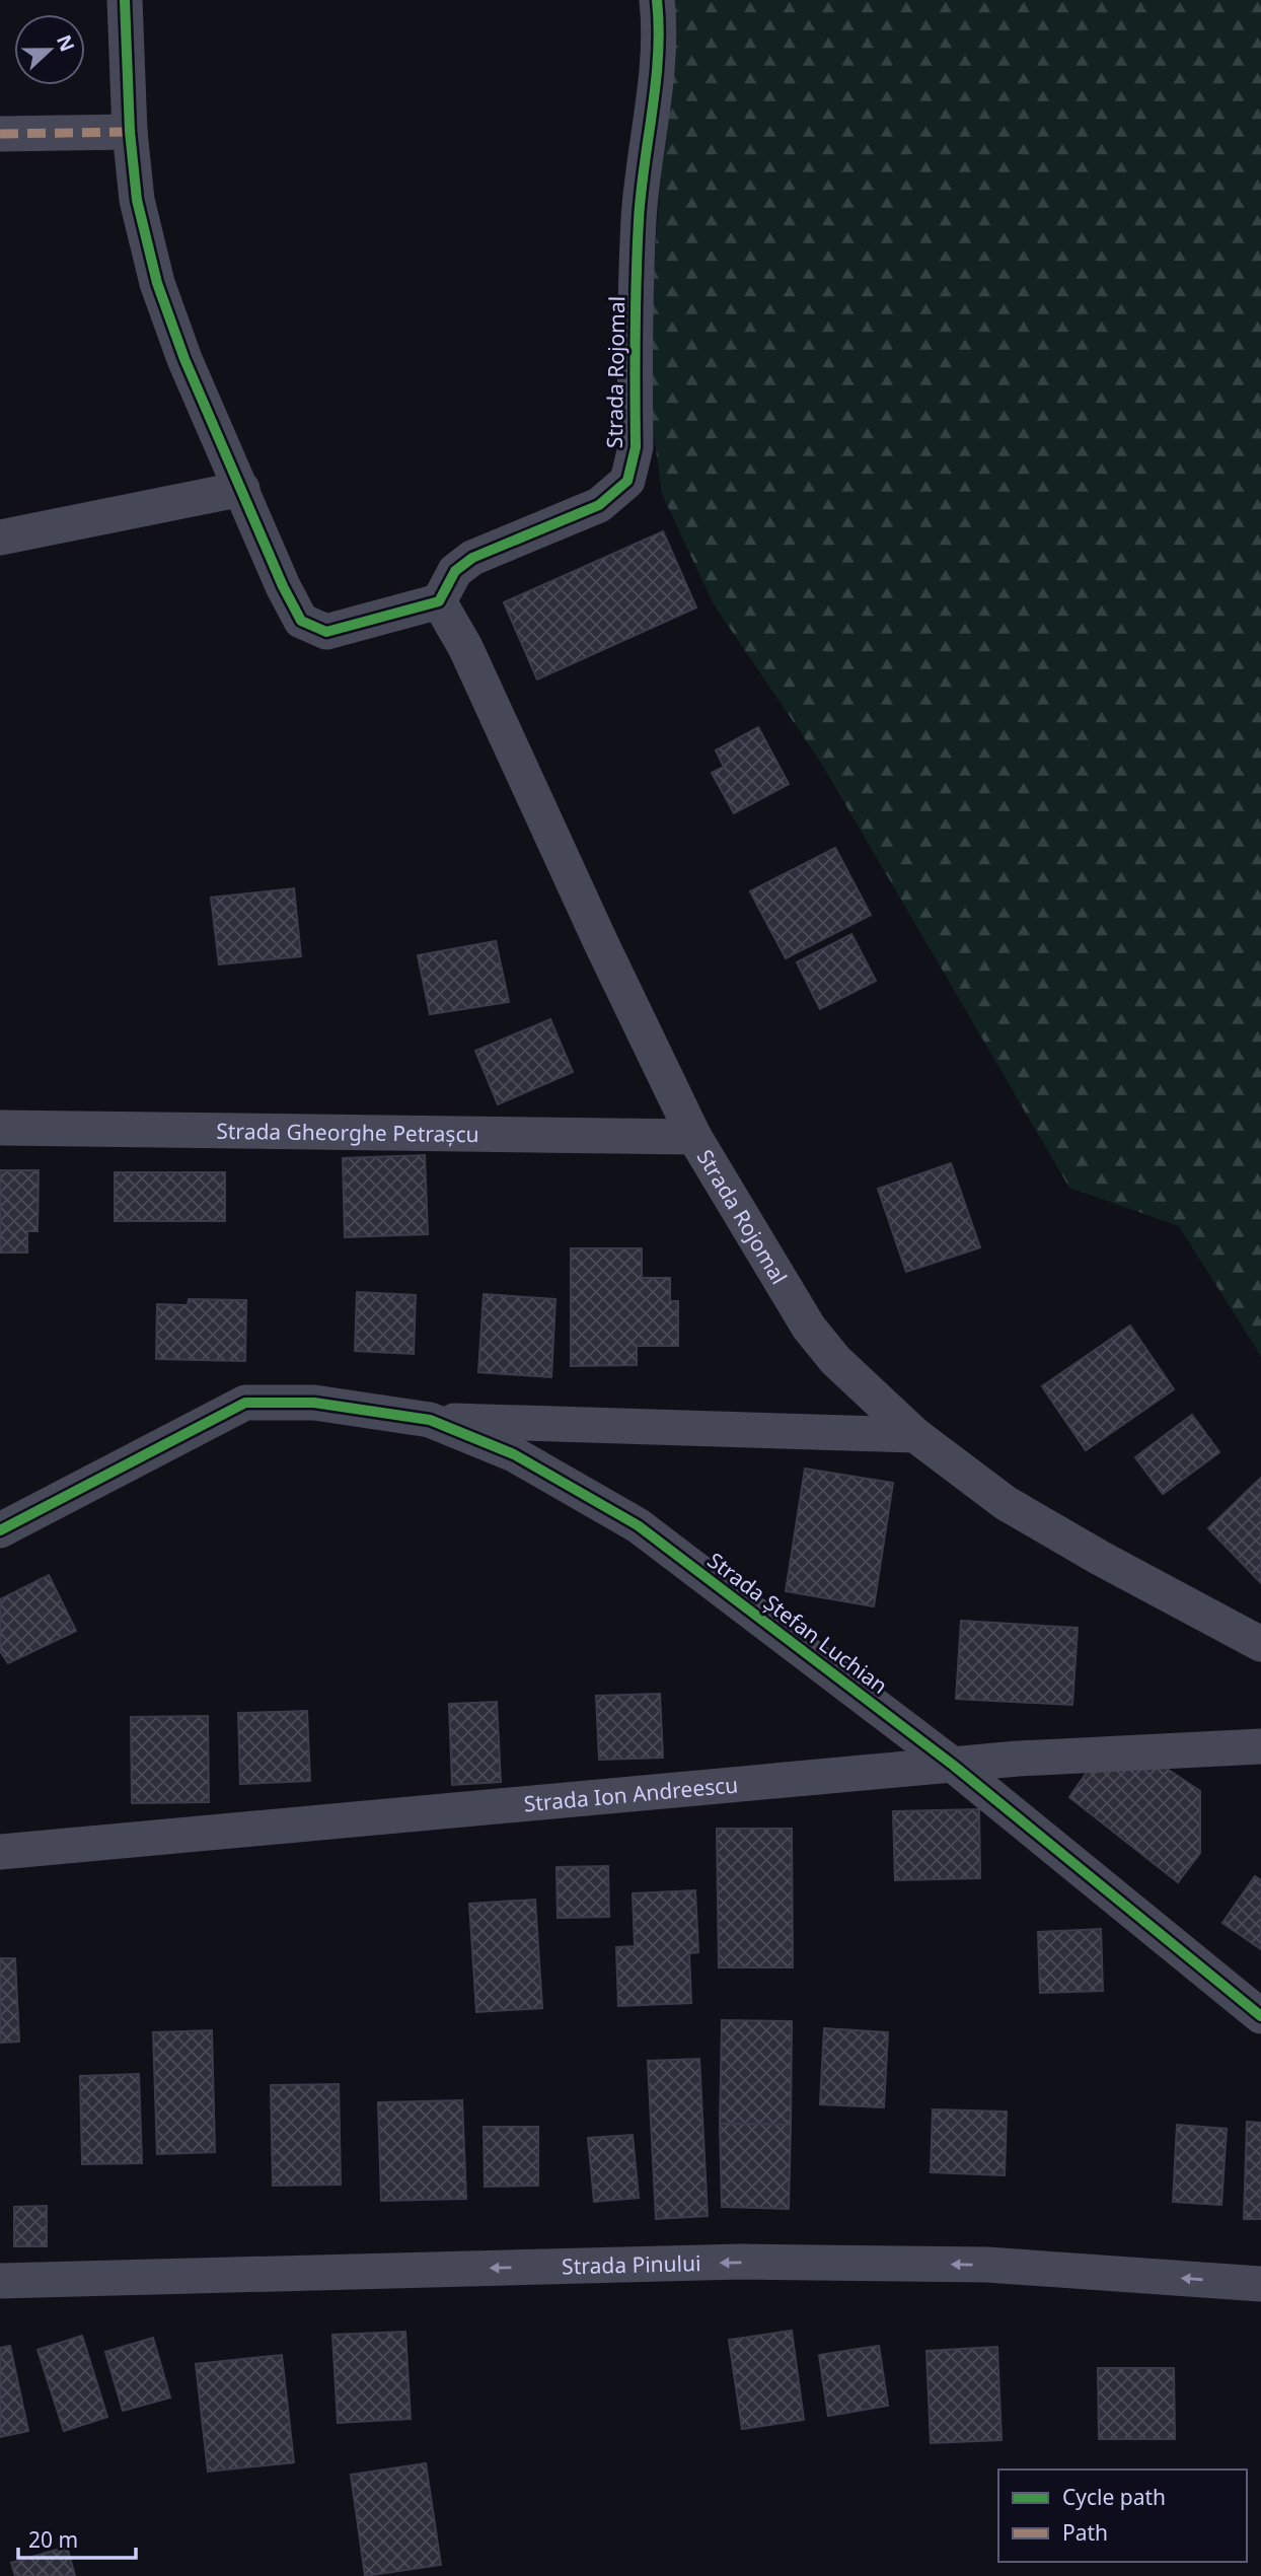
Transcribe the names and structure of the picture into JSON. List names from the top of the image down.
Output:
{
  "streets": {
    "street": [
      "Strada Rojomal",
      "Strada Gheorghe Petrașcu",
      "Strada Ștefan Luchian",
      "Strada Ion Andreescu",
      "Strada Pinului"
    ]
  },
  "crossings": [
    ["Strada Rojomal", "Strada Gheorghe Petrașcu"],
    ["Strada Ștefan Luchian", "Strada Ion Andreescu"]
  ],
  "one_way": ["Strada Pinului"],
  "legend": ["Cycle path", "Path"],
  "scale_bar": "20 m",
  "north": "right"
}
